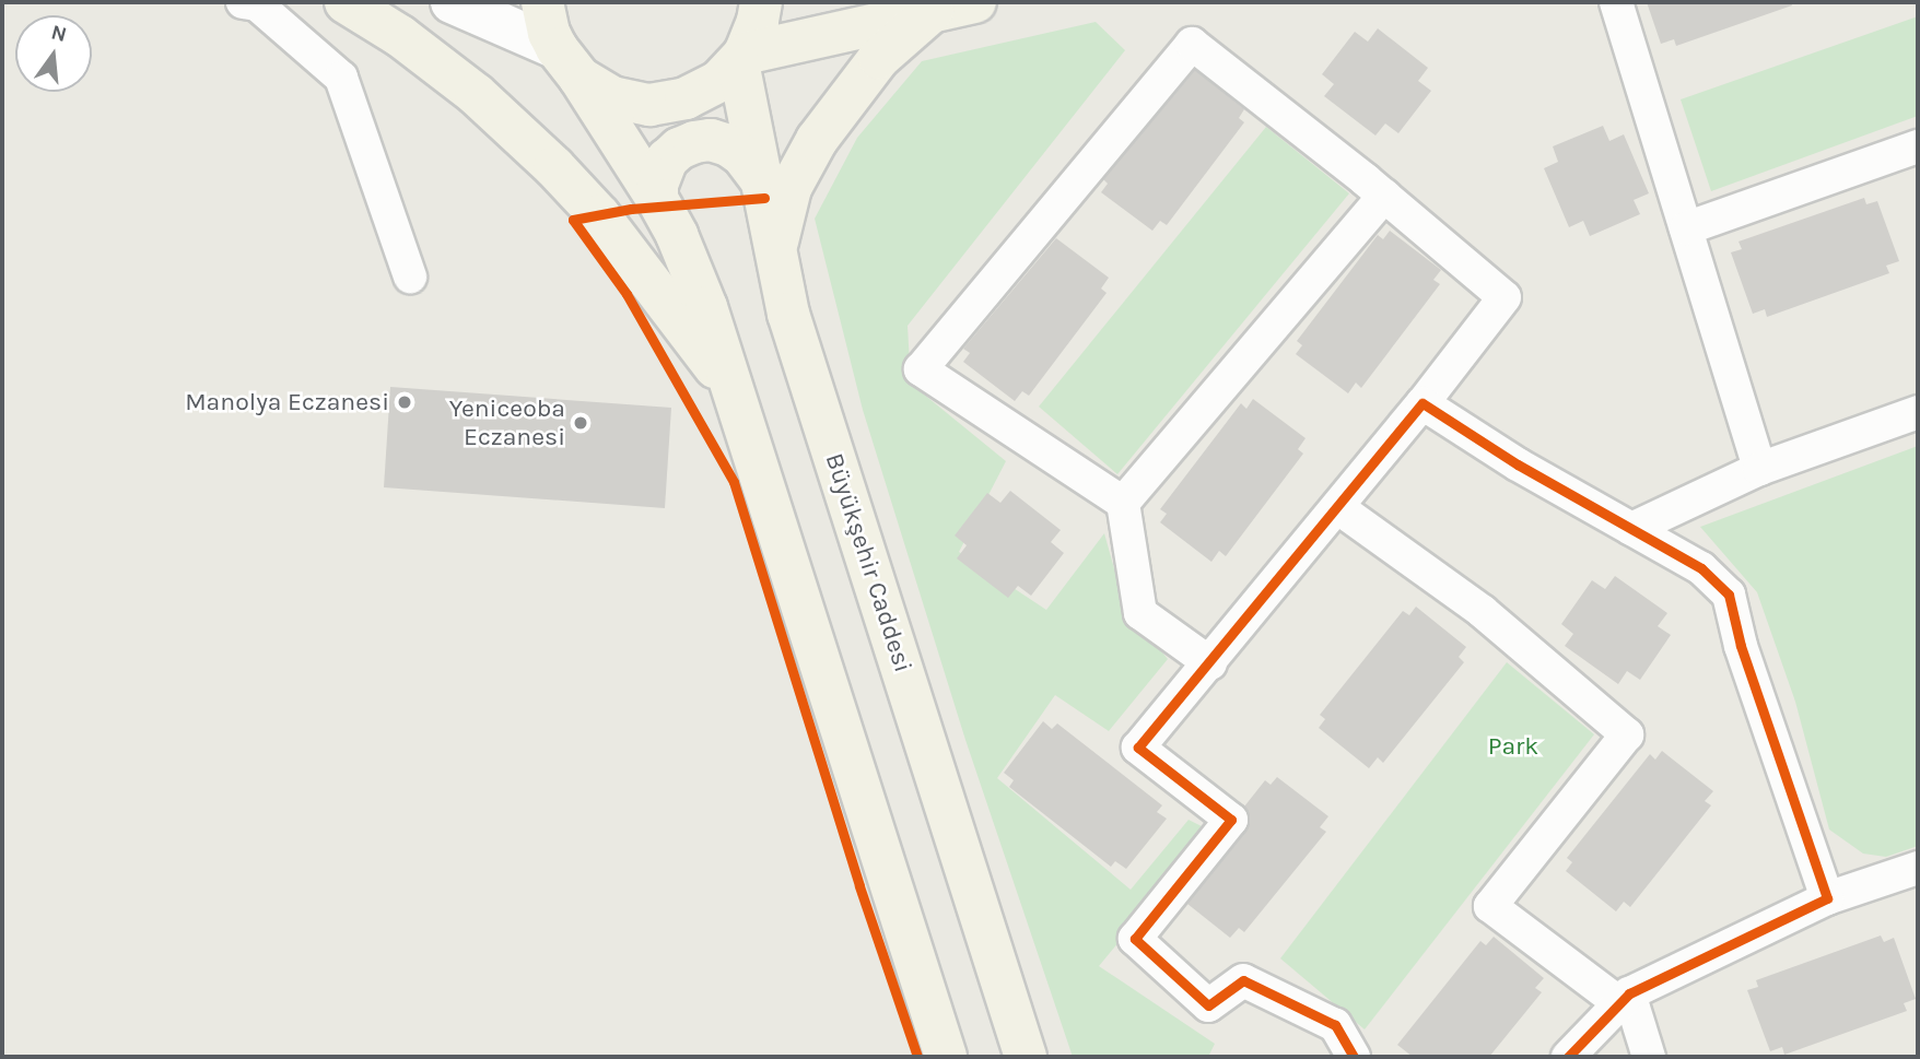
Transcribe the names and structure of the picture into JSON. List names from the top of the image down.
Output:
{
  "streets": {
    "main road": ["Büyükşehir Caddesi"]
  },
  "parks": ["Park"],
  "places": ["Manolya Eczanesi", "Yeniceoba Eczanesi"],
  "north": "top"
}
